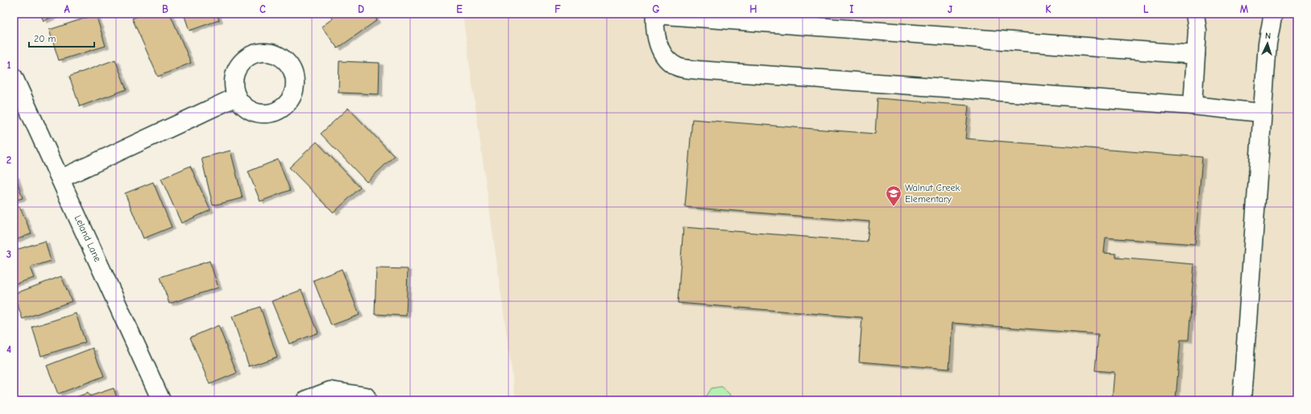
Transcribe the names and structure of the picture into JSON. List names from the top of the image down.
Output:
{
  "streets": {
    "street": ["Leland Lane"]
  },
  "places": {
    "school or university": ["Walnut Creek Elementary"]
  },
  "scale_bar": "20 m",
  "north": "top",
  "grid": {
    "columns": [
      "A",
      "B",
      "C",
      "D",
      "E",
      "F",
      "G",
      "H",
      "I",
      "J",
      "K",
      "L",
      "M"
    ],
    "rows": [
      "1",
      "2",
      "3",
      "4"
    ]
  }
}
